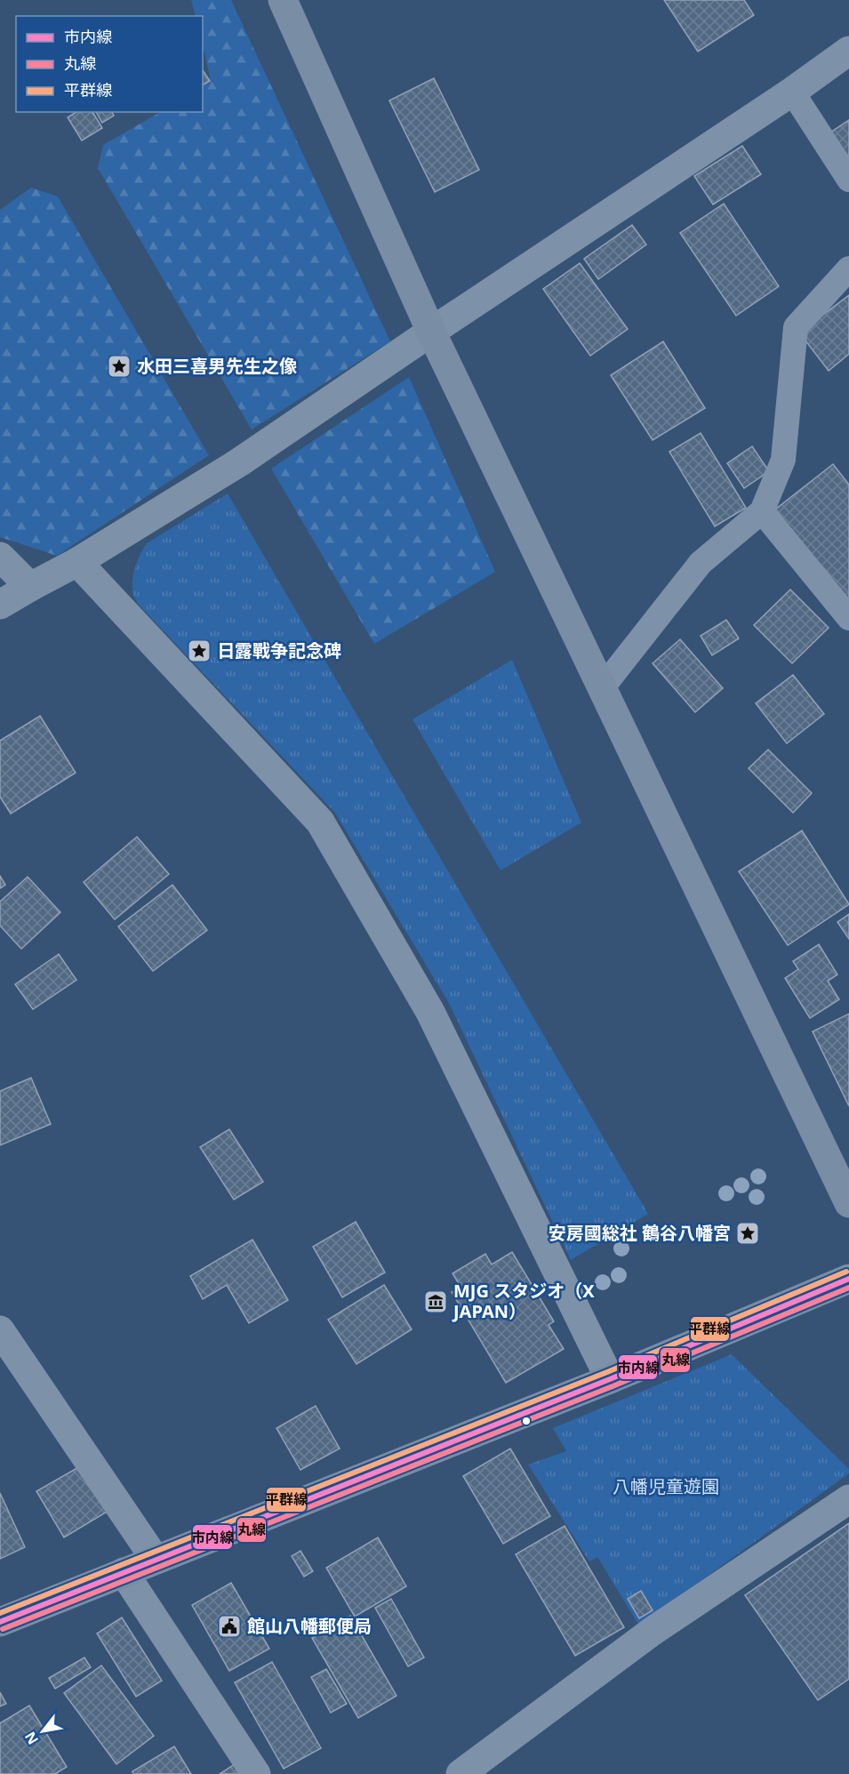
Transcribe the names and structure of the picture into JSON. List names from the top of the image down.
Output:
{
  "parks": ["八幡児童遊園"],
  "places": {
    "place": ["水田三喜男先生之像", "日露戰争記念碑", "安房國総社 鶴谷八幡宮"],
    "museum": ["MJG スタジオ（X JAPAN）"],
    "public building": ["館山八幡郵便局"]
  },
  "lines": ["transit line 平群線", "transit line 市内線", "transit line 丸線"],
  "legend": ["市内線", "丸線", "平群線"],
  "north": "bottom left"
}
